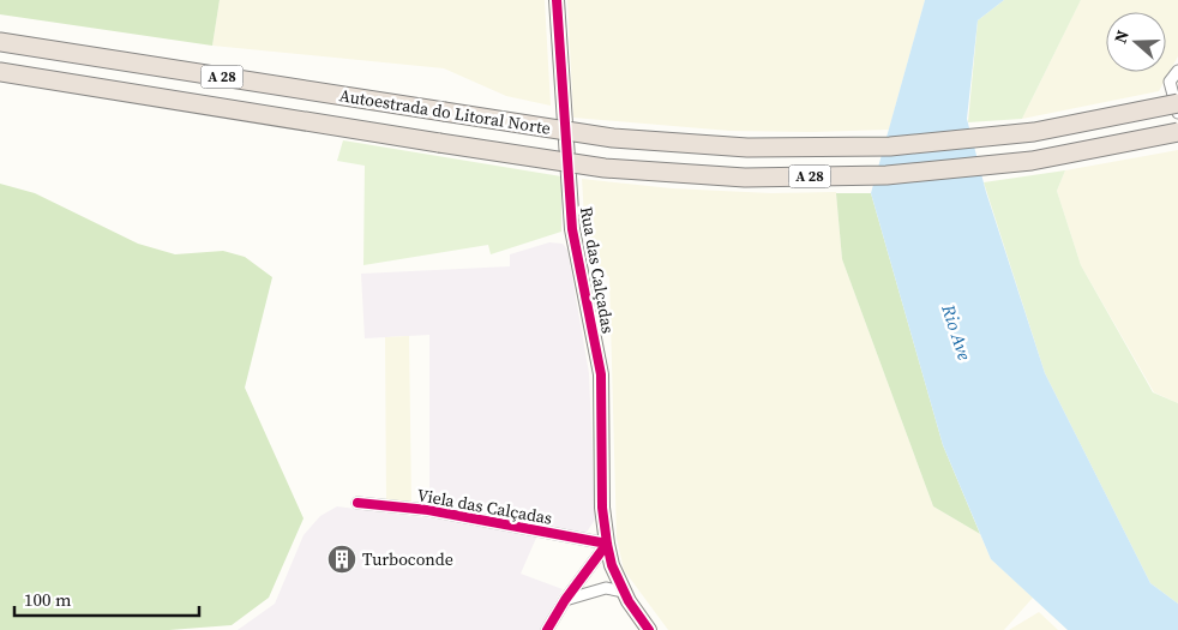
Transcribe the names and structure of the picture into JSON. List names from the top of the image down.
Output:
{
  "streets": {
    "highway": ["A 28", "Autoestrada do Litoral Norte"],
    "main road": ["Rua das Calçadas"],
    "street": ["Viela das Calçadas"]
  },
  "crossings": [
    ["Rua das Calçadas", "Viela das Calçadas"]
  ],
  "water": ["Rio Ave"],
  "places": {
    "building": ["Turboconde"]
  },
  "scale_bar": "100 m",
  "north": "left"
}
